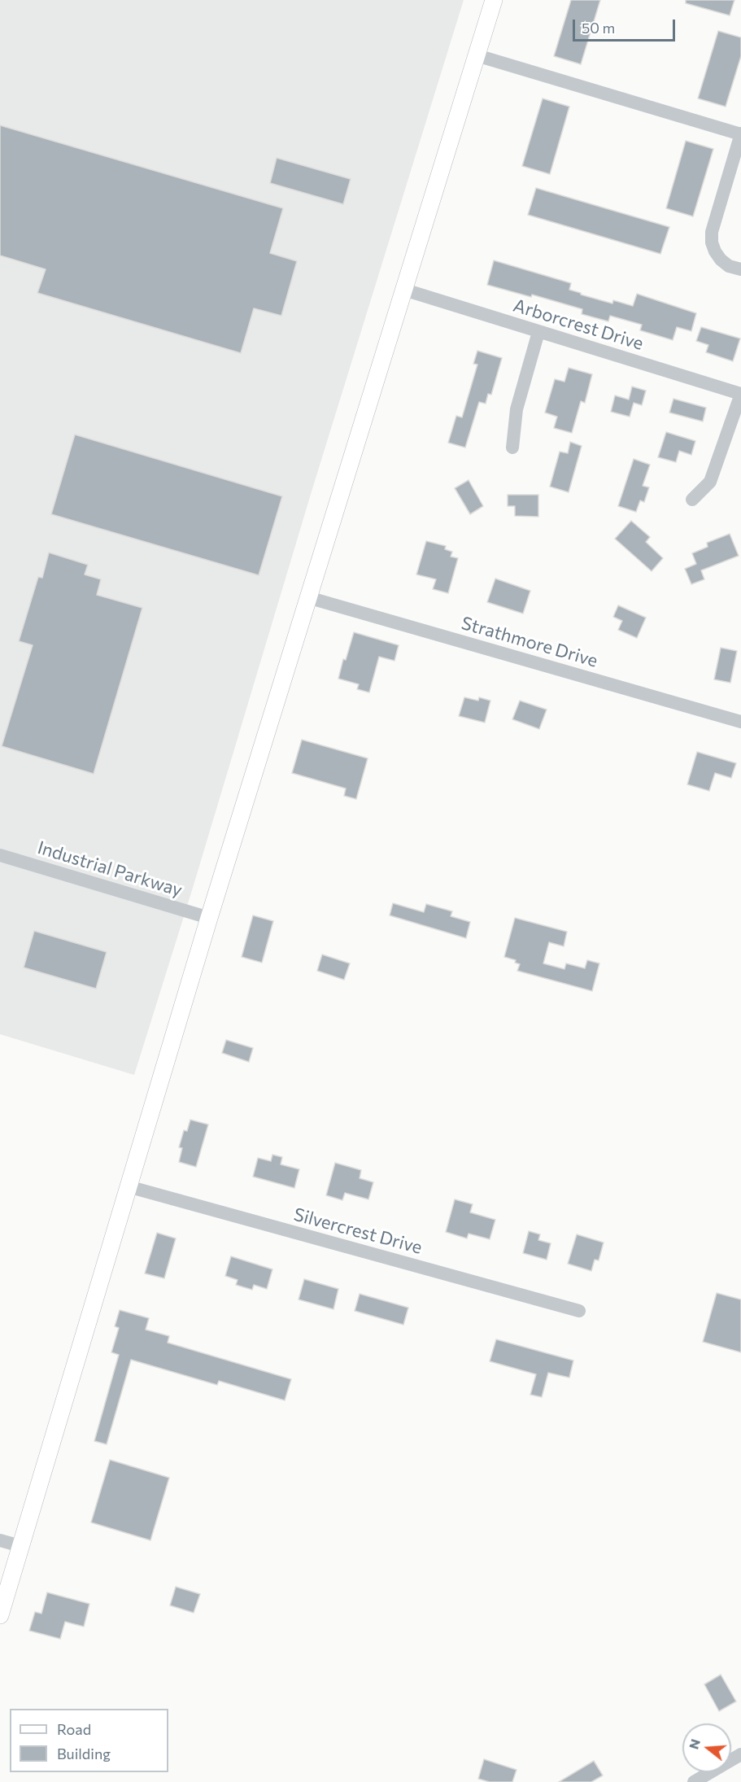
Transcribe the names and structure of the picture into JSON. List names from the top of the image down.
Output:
{
  "streets": {
    "street": [
      "Arborcrest Drive",
      "Strathmore Drive",
      "Industrial Parkway",
      "Silvercrest Drive"
    ]
  },
  "legend": ["Road", "Building"],
  "scale_bar": "50 m",
  "north": "left"
}
